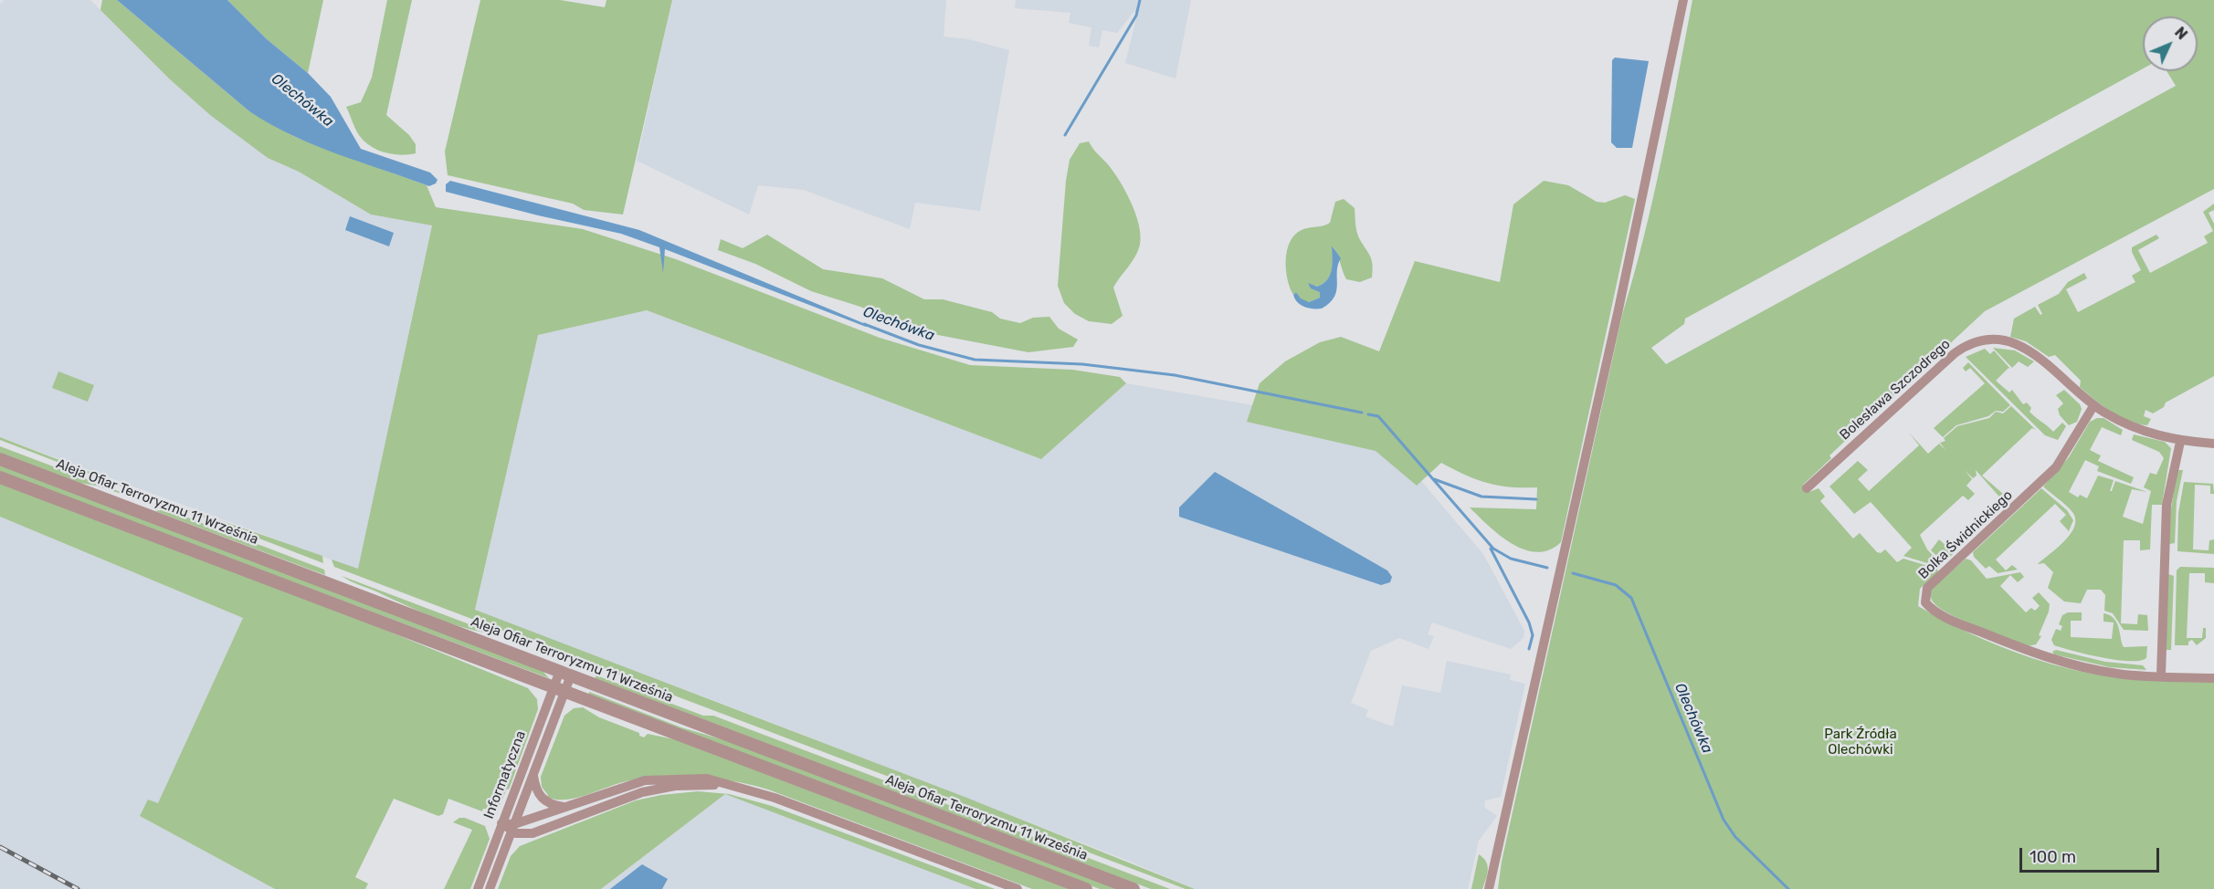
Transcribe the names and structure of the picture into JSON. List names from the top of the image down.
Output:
{
  "streets": {
    "street": [
      "Bolesława Szczodrego",
      "Aleja Ofiar Terroryzmu 11 Września",
      "Bolka Świdnickiego",
      "Informatyczna"
    ]
  },
  "crossings": [
    ["Bolesława Szczodrego", "Bolka Świdnickiego"],
    ["Aleja Ofiar Terroryzmu 11 Września", "Informatyczna"]
  ],
  "water": ["Olechówka"],
  "parks": ["Park Źródła Olechówki"],
  "scale_bar": "100 m",
  "north": "top right"
}
